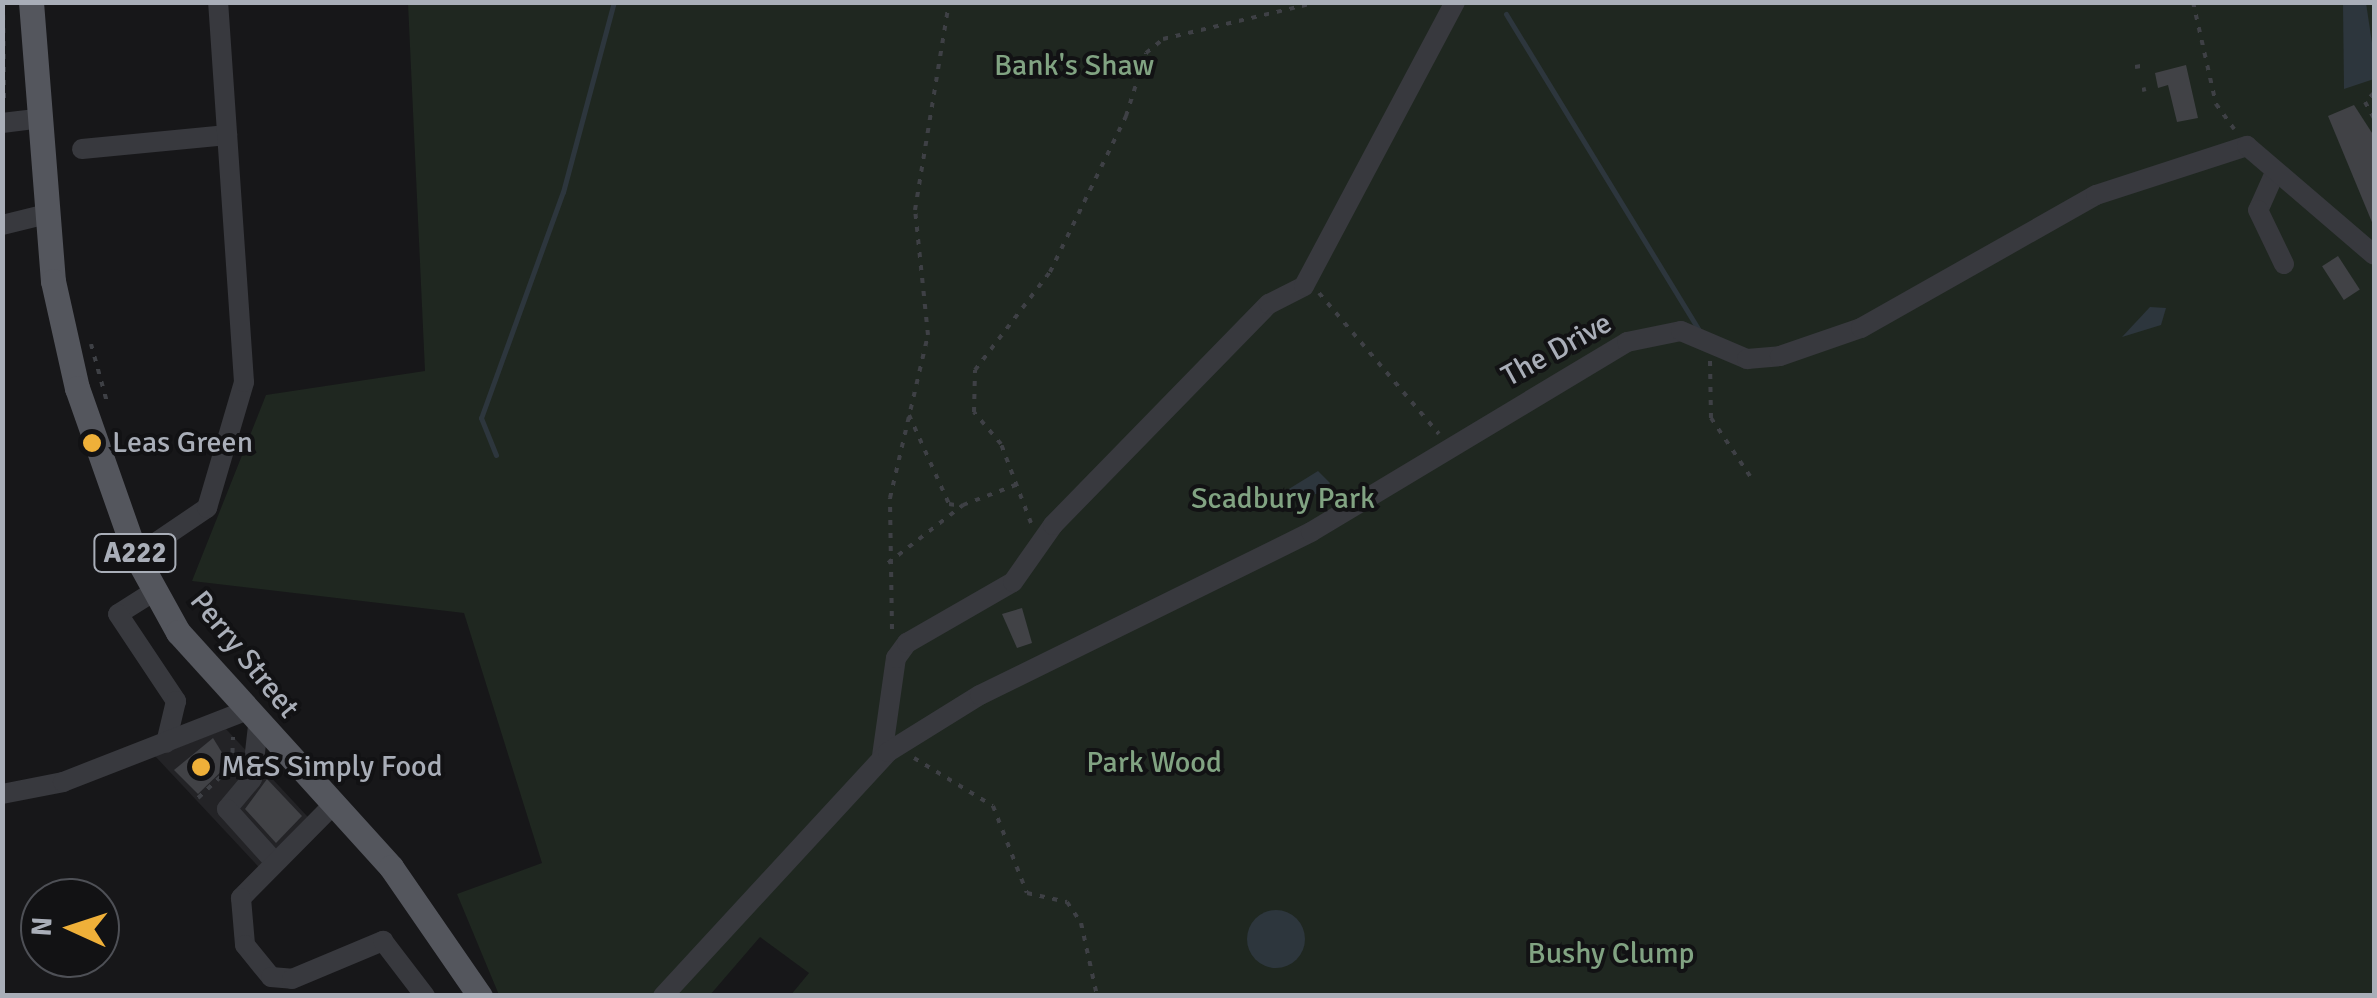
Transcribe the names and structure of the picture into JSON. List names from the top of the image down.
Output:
{
  "streets": {
    "main road": ["A222", "Perry Street"],
    "street": ["The Drive"]
  },
  "parks": [
    "Bank's Shaw",
    "Scadbury Park",
    "Park Wood",
    "Bushy Clump"
  ],
  "places": ["Leas Green", "M&S Simply Food"],
  "north": "left"
}
